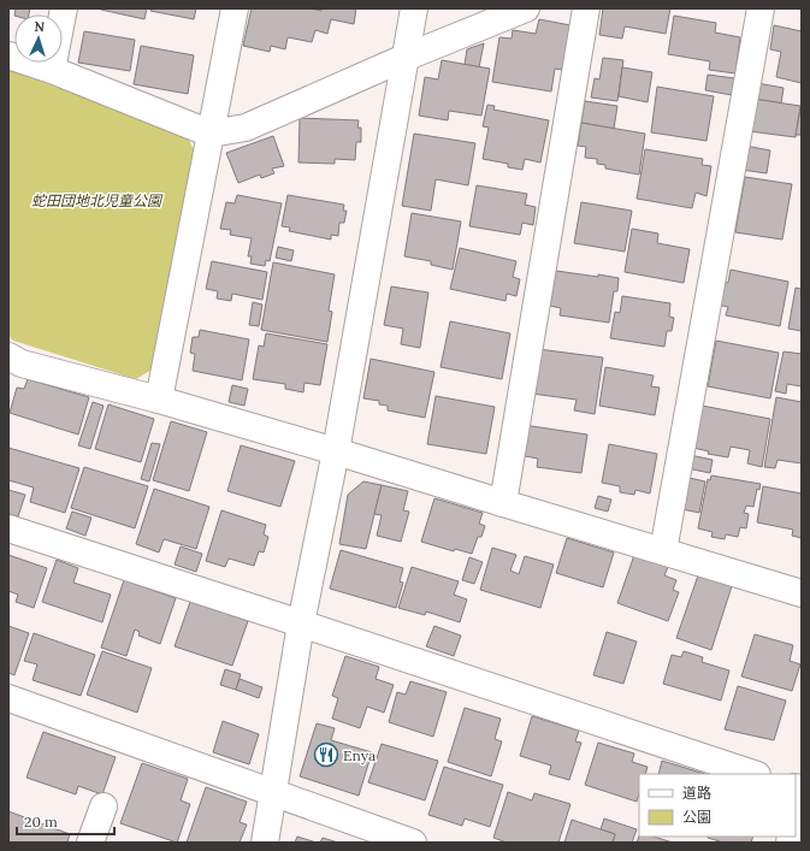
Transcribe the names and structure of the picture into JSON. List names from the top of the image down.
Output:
{
  "parks": ["蛇田団地北児童公園"],
  "places": {
    "restaurant": ["Enya"]
  },
  "legend": ["道路", "公園"],
  "scale_bar": "20 m",
  "north": "top"
}
